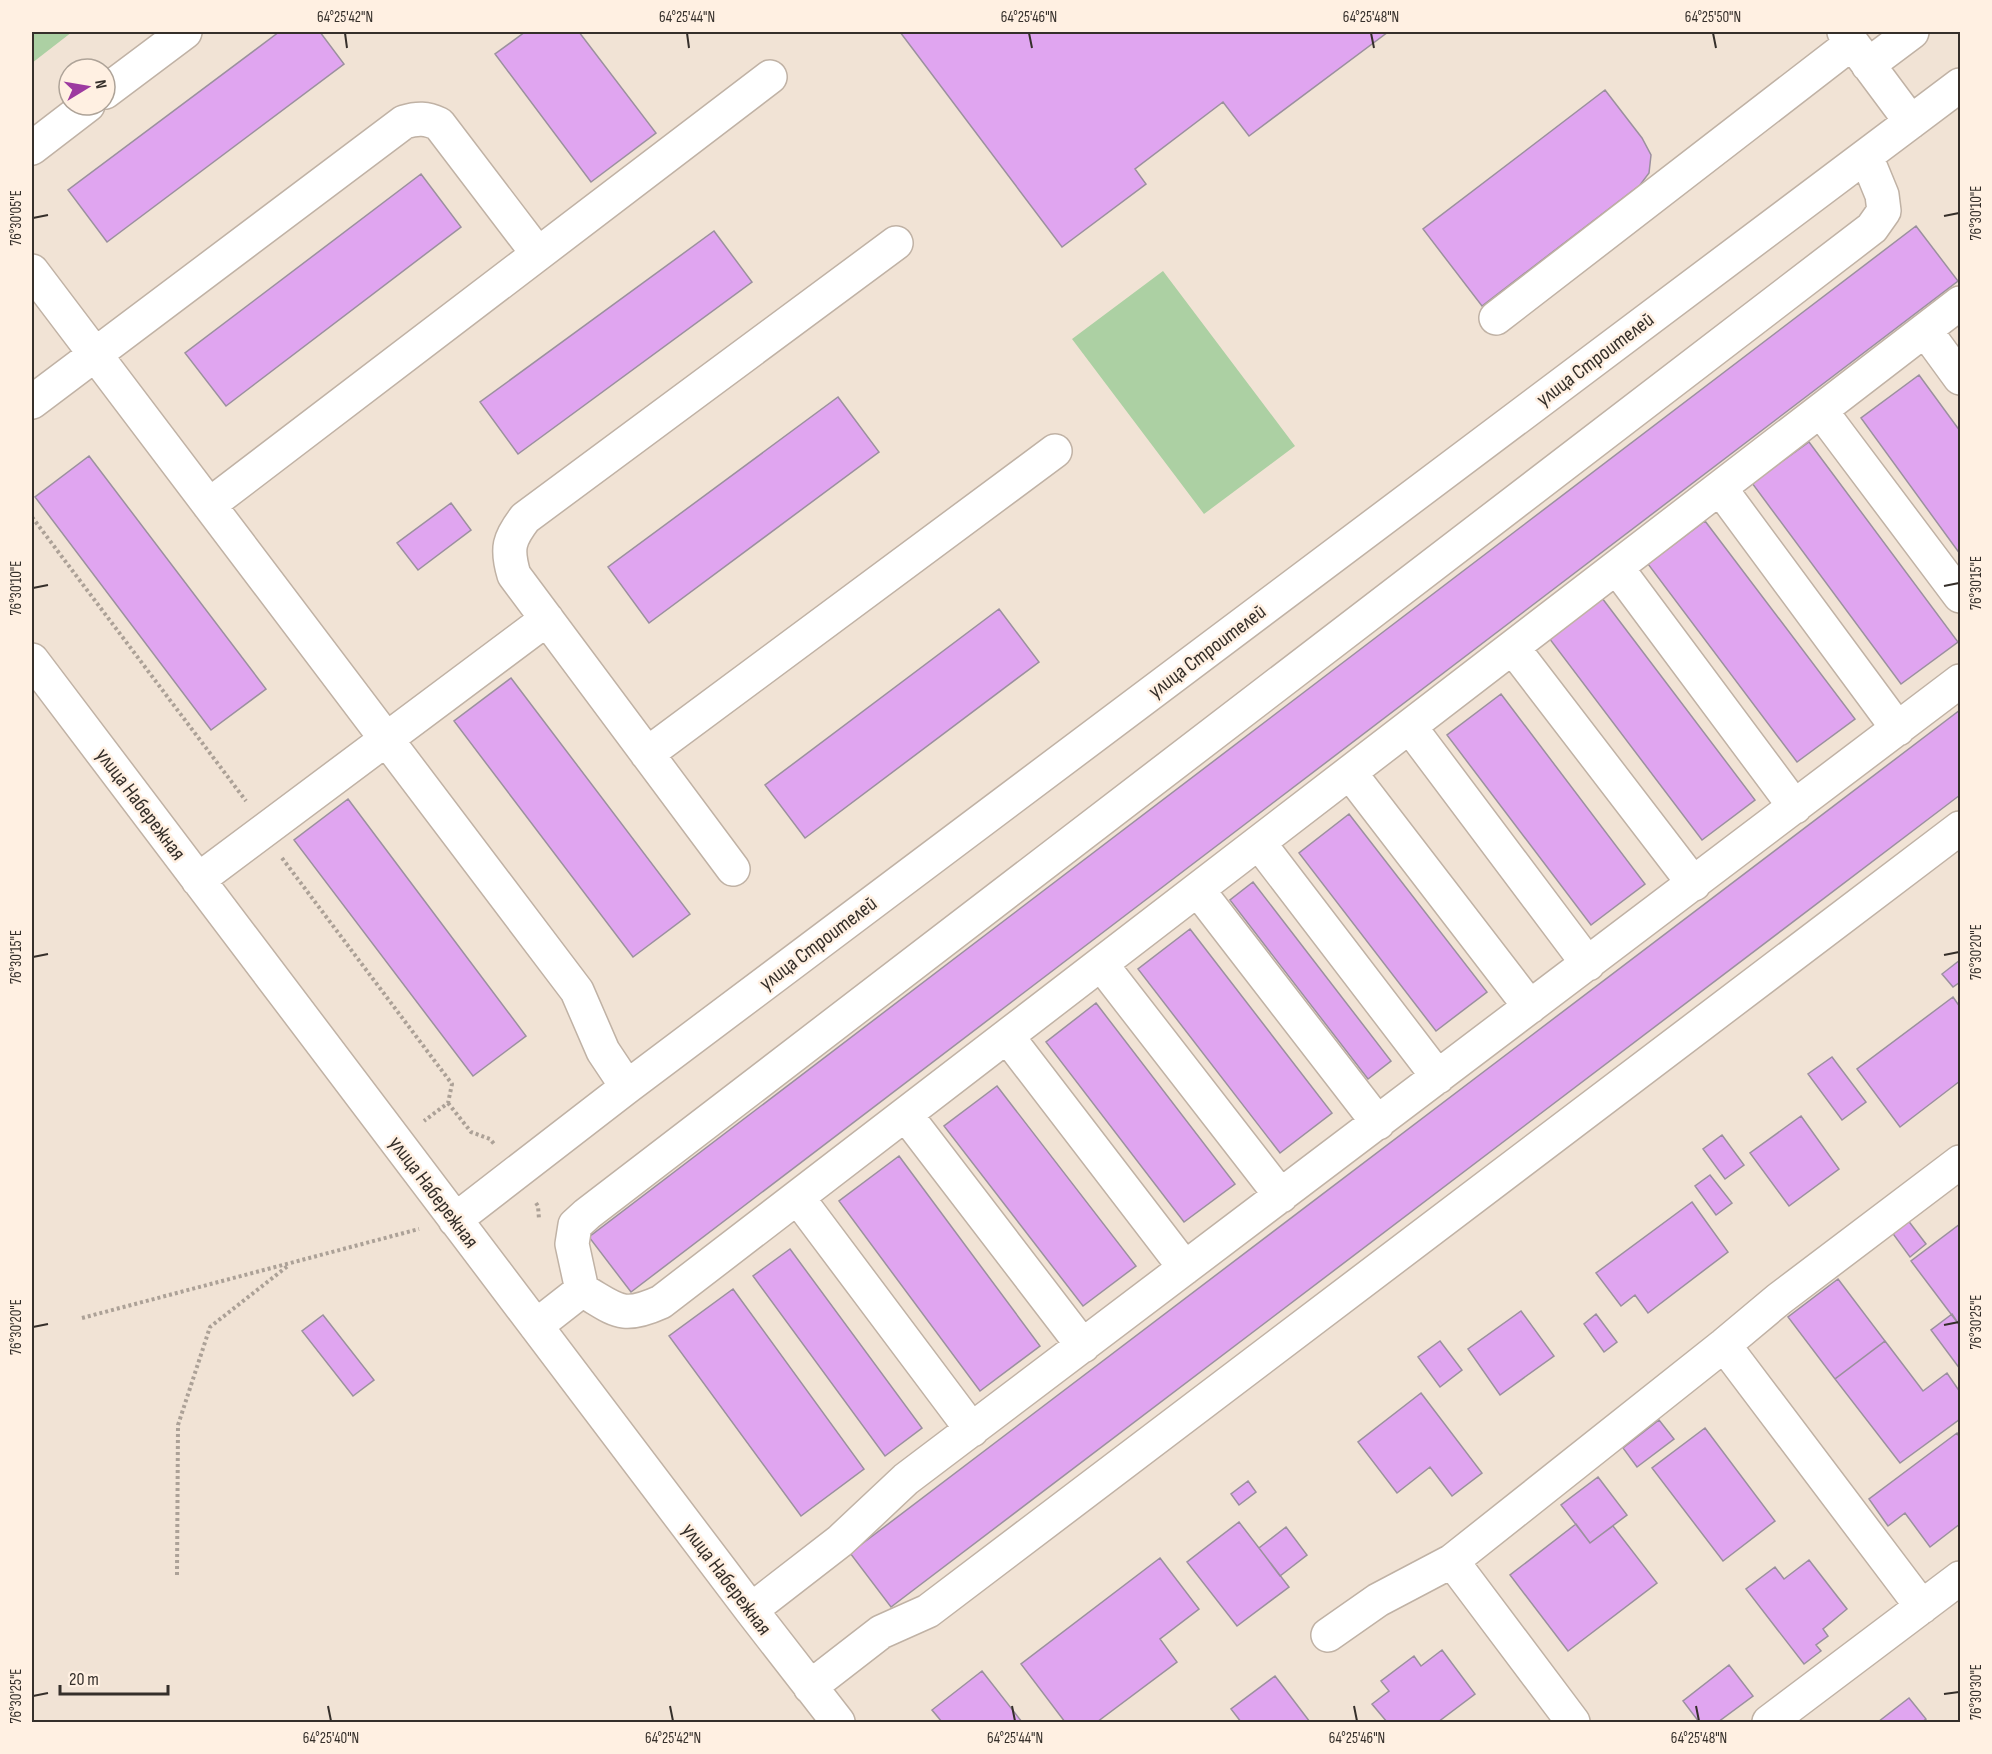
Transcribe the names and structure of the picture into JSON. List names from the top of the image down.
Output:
{
  "streets": {
    "street": ["улица Строителей", "улица Набережная"]
  },
  "crossings": [
    ["улица Строителей", "улица Набережная"]
  ],
  "scale_bar": "20 m",
  "north": "right",
  "coordinates": [
    "64°25'42\"N",
    "64°25'44\"N",
    "64°25'46\"N",
    "64°25'48\"N",
    "64°25'50\"N",
    "76°30'10\"E",
    "76°30'05\"E",
    "76°30'15\"E",
    "76°30'20\"E",
    "76°30'25\"E",
    "76°30'30\"E",
    "64°25'40\"N"
  ]
}
